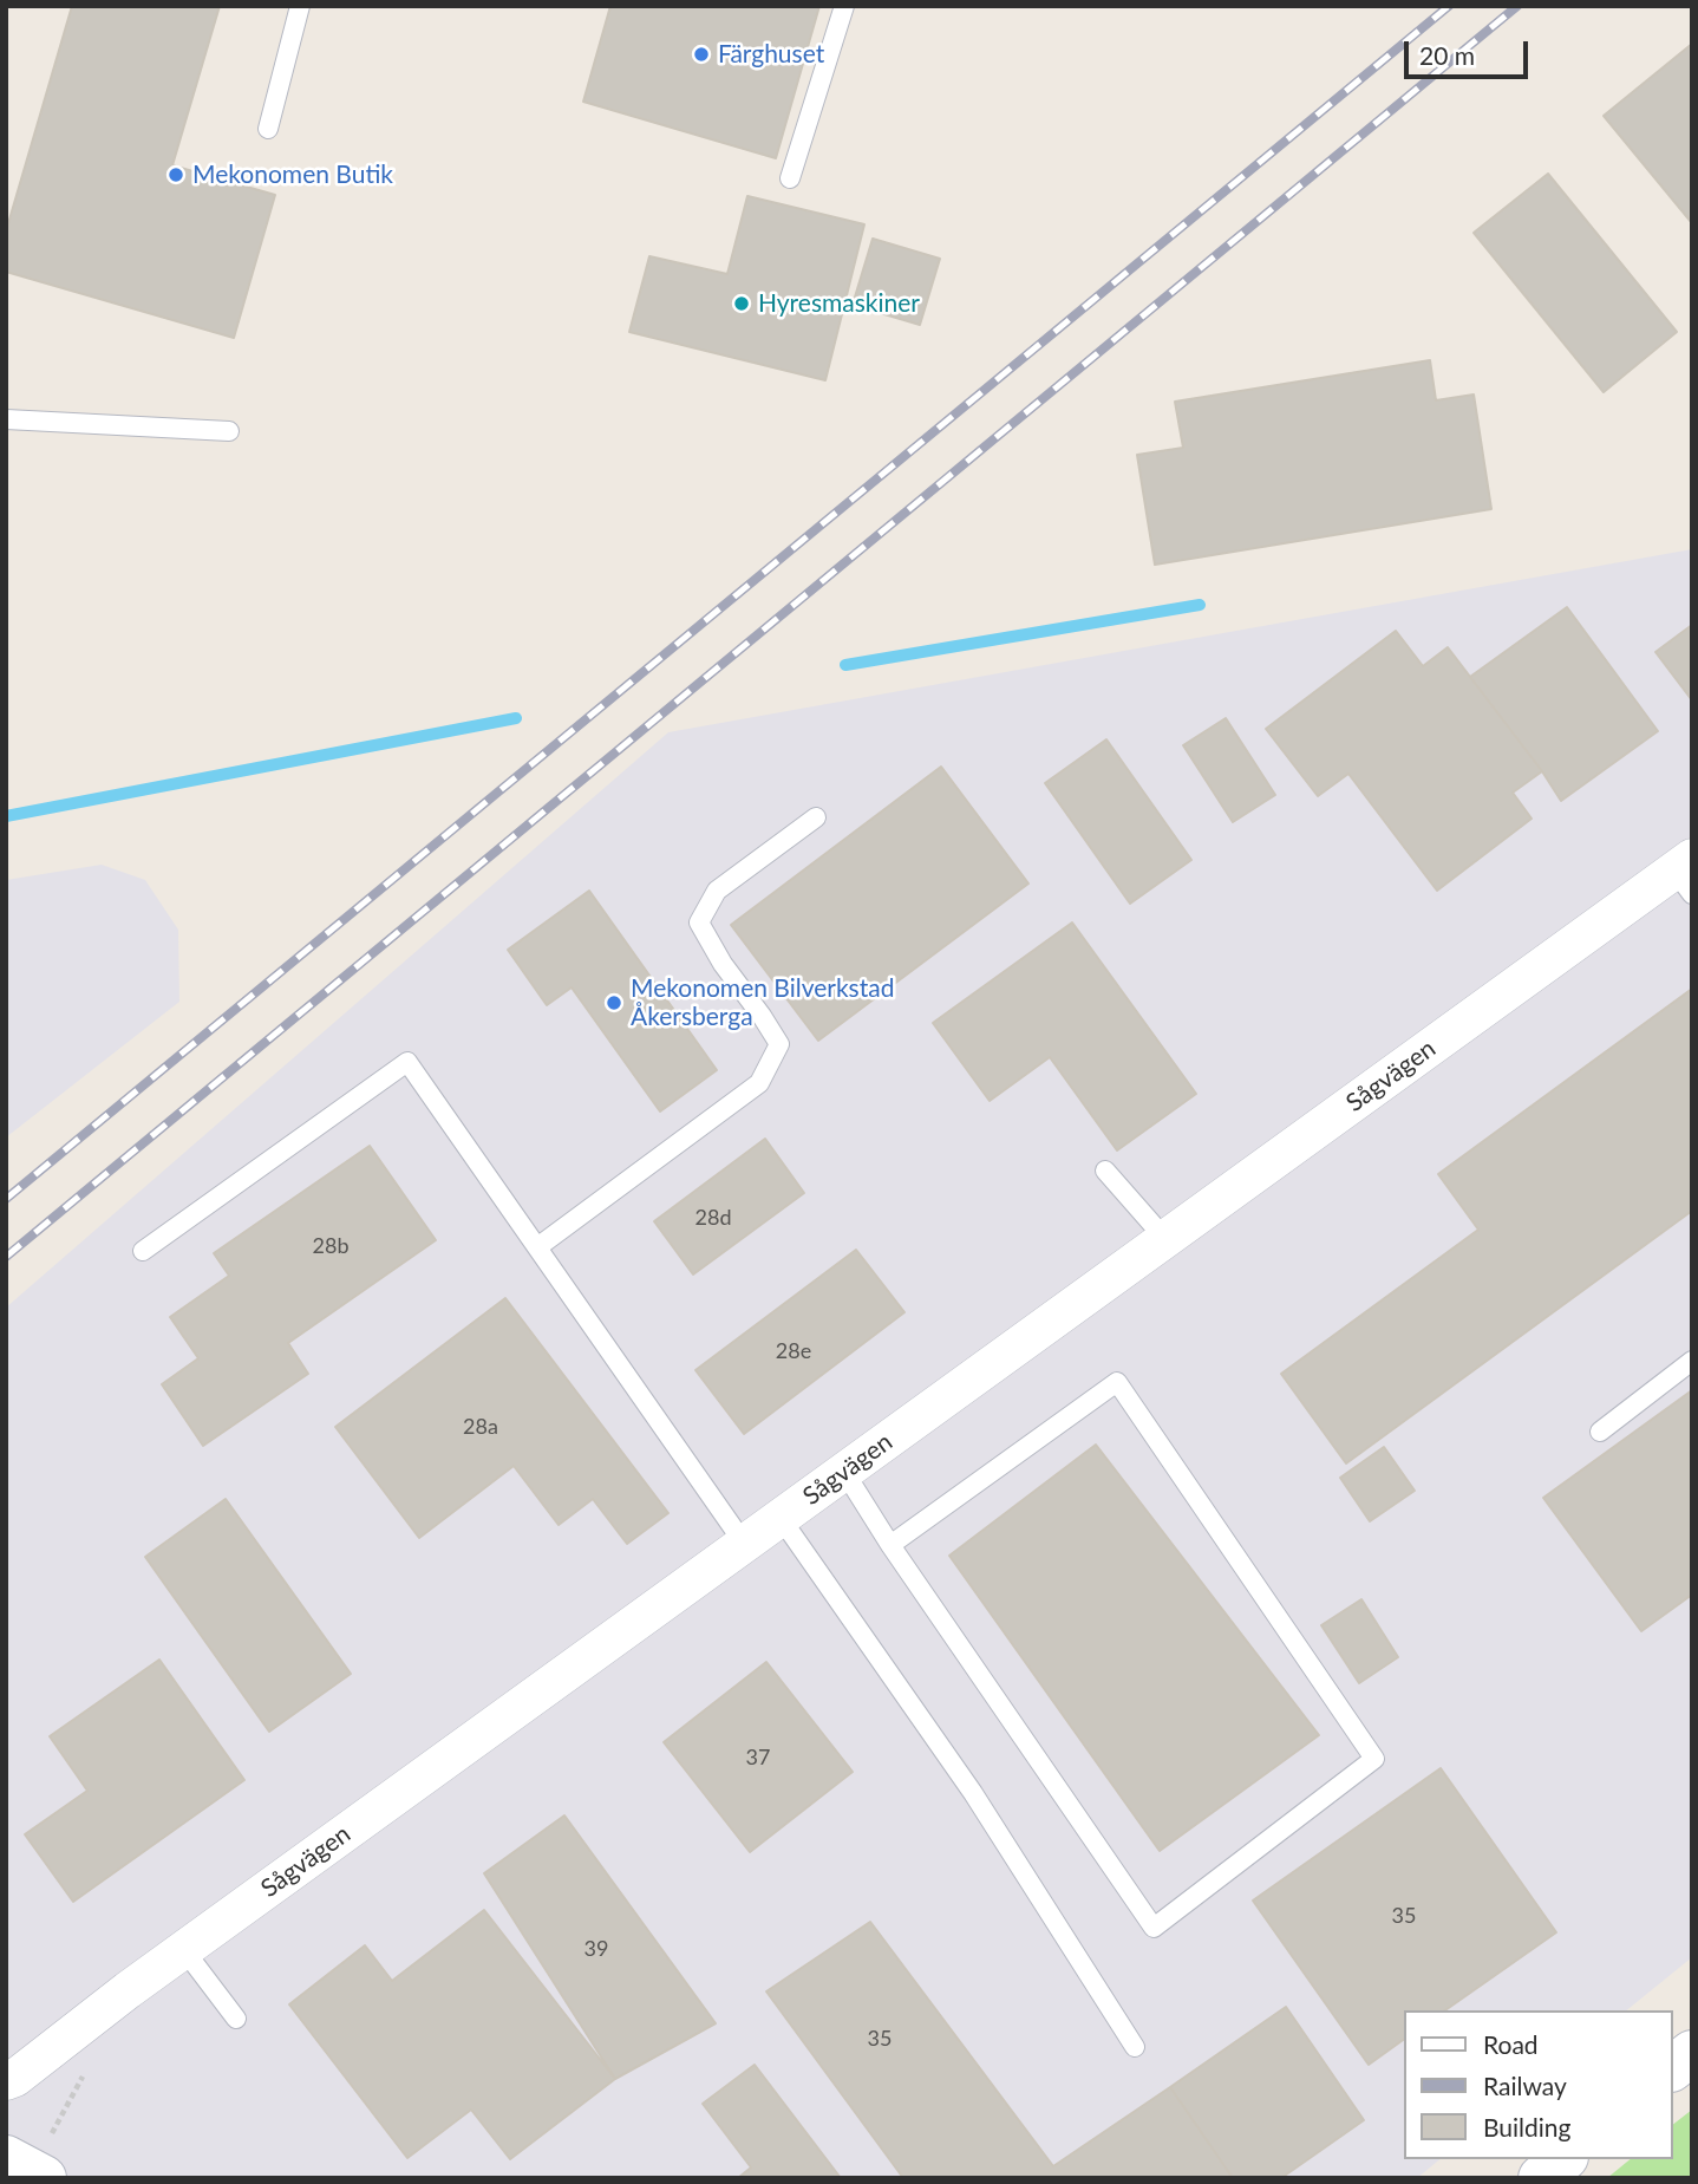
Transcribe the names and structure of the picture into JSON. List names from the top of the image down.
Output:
{
  "streets": {
    "street": ["Sågvägen"]
  },
  "places": [
    "Färghuset",
    "Mekonomen Butik",
    "Hyresmaskiner",
    "Mekonomen Bilverkstad Åkersberga"
  ],
  "house_numbers": [
    "28d",
    "28b",
    "28e",
    "28a",
    "37",
    "35",
    "39",
    "35"
  ],
  "legend": ["Road", "Railway", "Building"],
  "scale_bar": "20 m"
}
